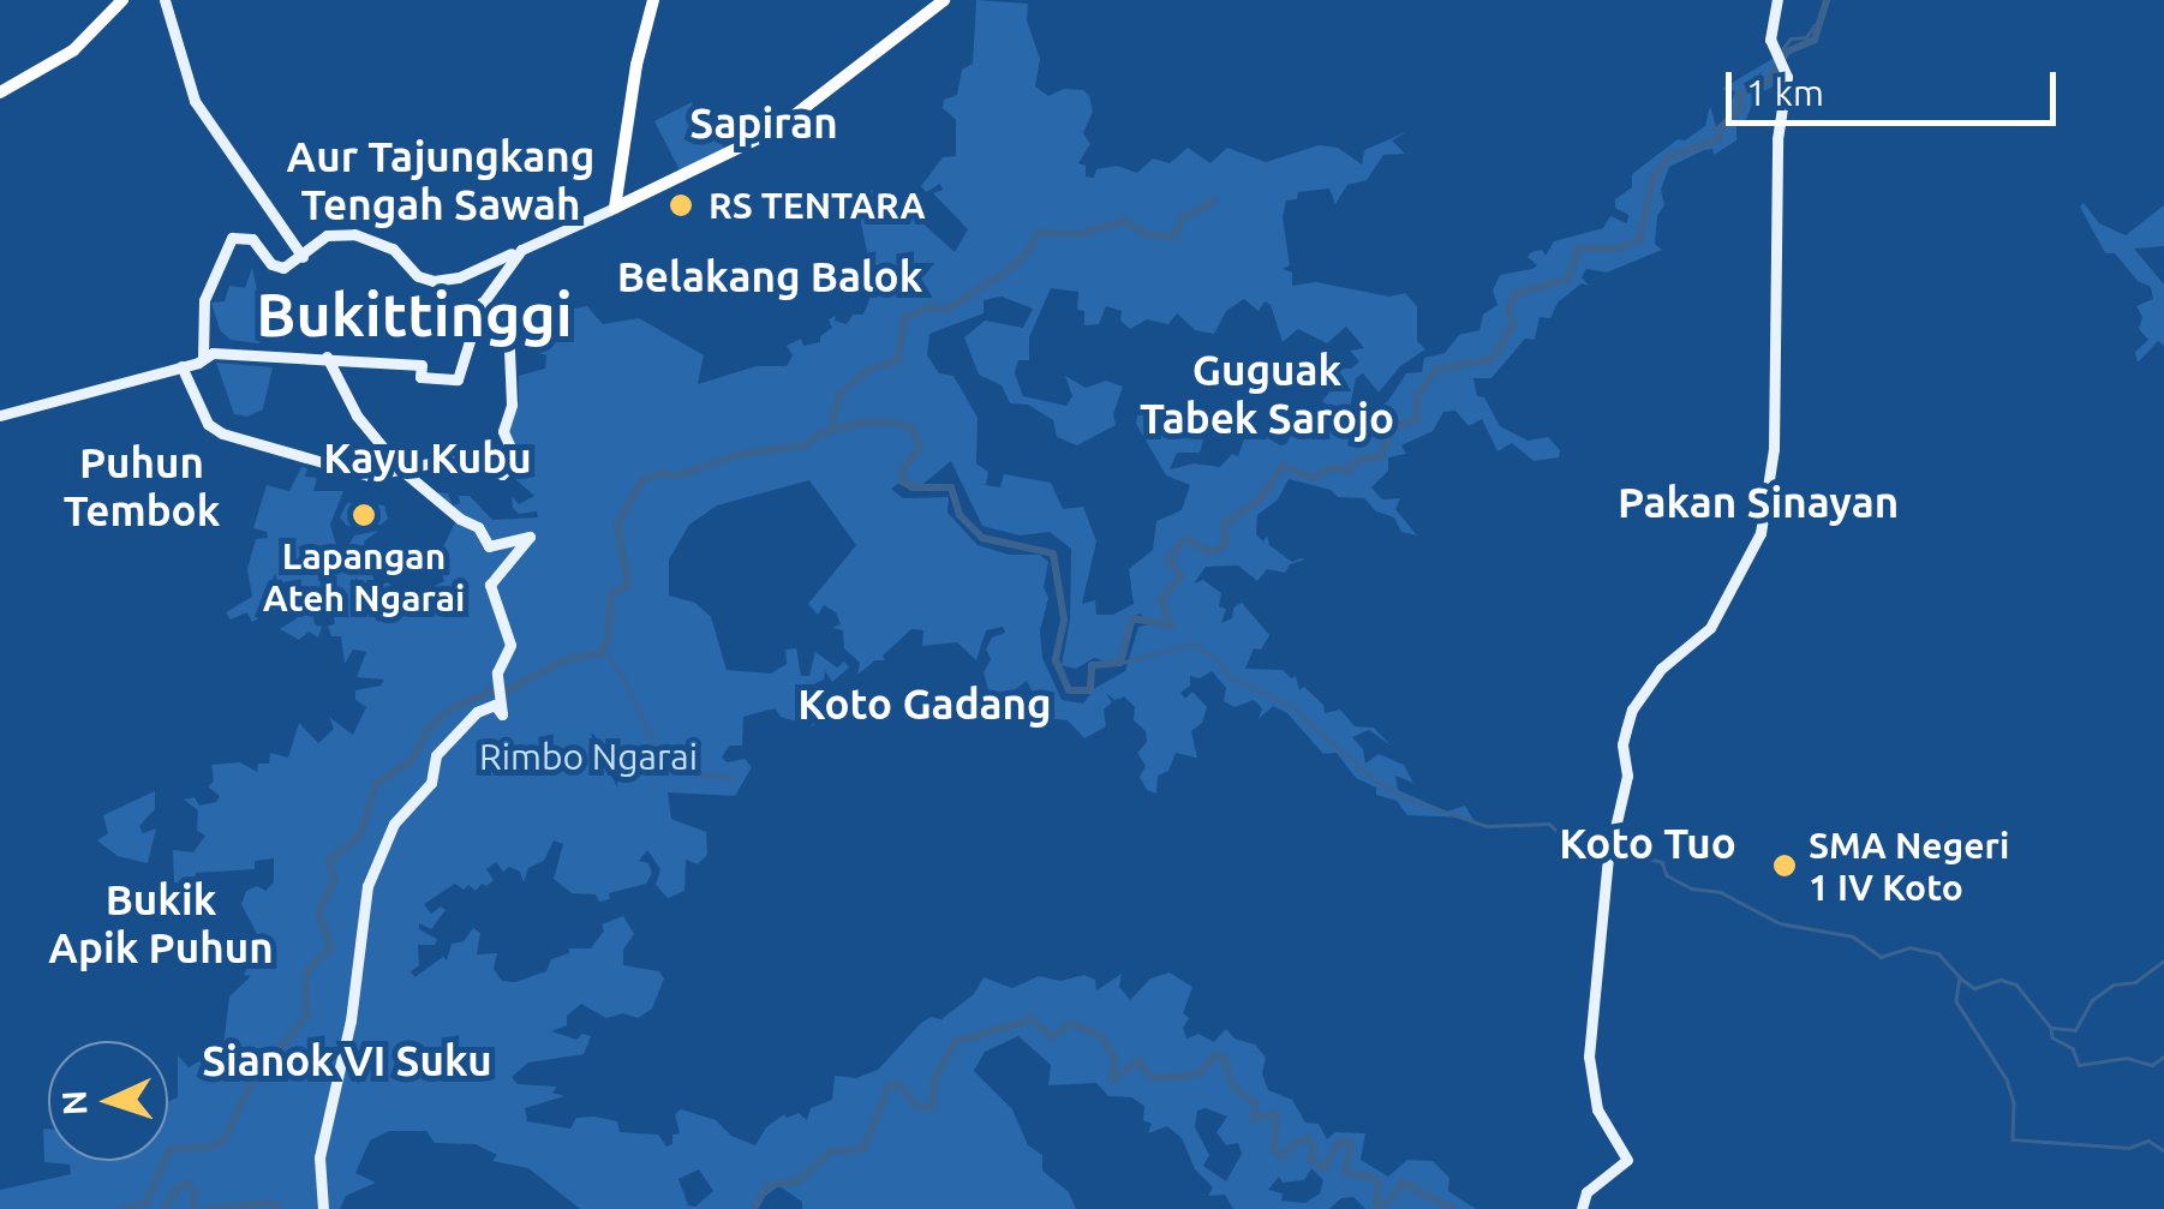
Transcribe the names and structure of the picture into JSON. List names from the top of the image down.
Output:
{
  "districts": [
    "Sapiran",
    "Aur Tajungkang Tengah Sawah",
    "Belakang Balok",
    "Bukittinggi",
    "Guguak Tabek Sarojo",
    "Kayu Kubu",
    "Puhun Tembok",
    "Pakan Sinayan",
    "Koto Gadang",
    "Koto Tuo",
    "Bukik Apik Puhun",
    "Sianok VI Suku"
  ],
  "parks": ["Rimbo Ngarai"],
  "places": ["RS TENTARA", "Lapangan Ateh Ngarai", "SMA Negeri 1 IV Koto"],
  "scale_bar": "1 km",
  "north": "left"
}
